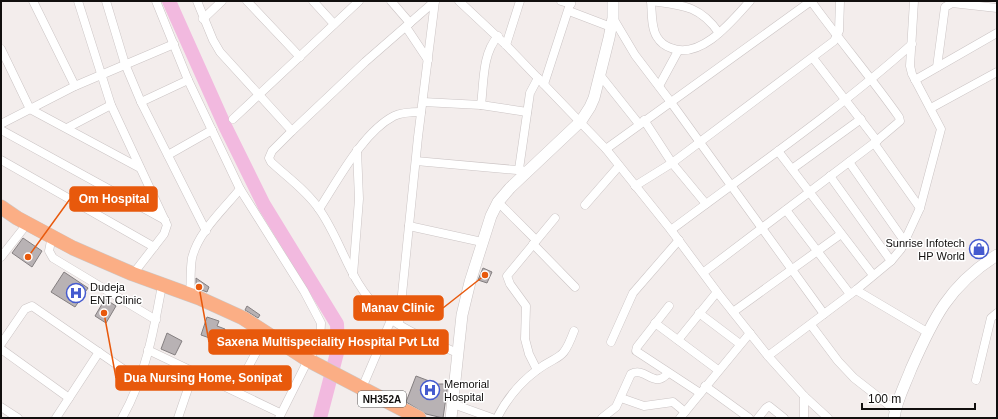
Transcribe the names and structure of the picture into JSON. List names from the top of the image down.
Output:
{
  "streets": {
    "highway": ["NH352A"]
  },
  "places": {
    "shop": ["Sunrise Infotech HP World"],
    "other": [
      "Om Hospital",
      "Manav Clinic",
      "Saxena Multispeciality Hospital Pvt Ltd",
      "Dua Nursing Home, Sonipat"
    ],
    "hospital": ["Dudeja ENT Clinic", "Memorial Hospital"]
  },
  "scale_bar": "100 m"
}
